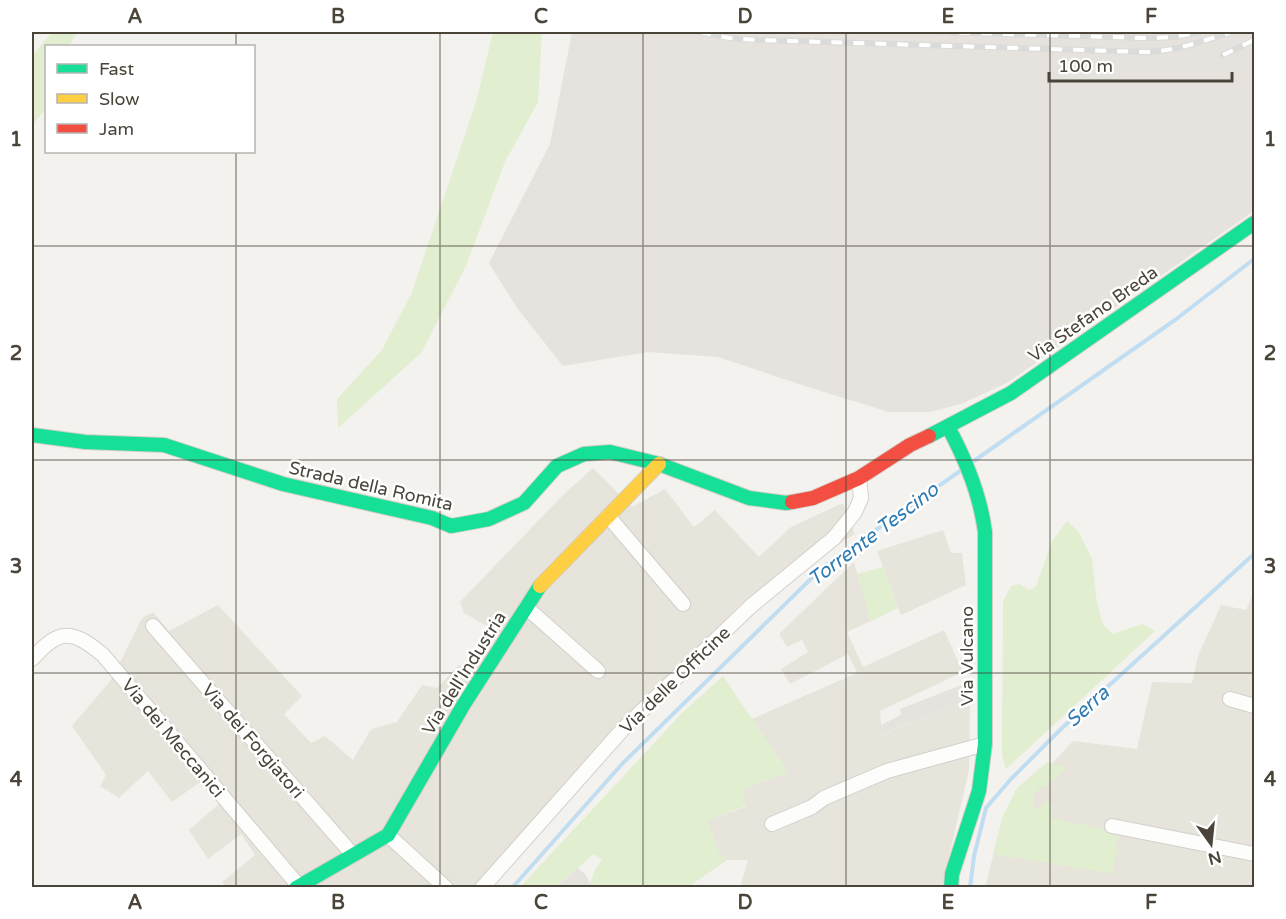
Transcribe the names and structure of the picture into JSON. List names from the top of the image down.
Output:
{
  "streets": {
    "street": [
      "Via Stefano Breda",
      "Strada della Romita",
      "Via Vulcano",
      "Via dell'Industria",
      "Via delle Officine",
      "Via dei Meccanici",
      "Via dei Forgiatori"
    ]
  },
  "crossings": [
    ["Via Stefano Breda", "Strada della Romita"],
    ["Via Stefano Breda", "Via Vulcano"],
    ["Strada della Romita", "Via Vulcano"],
    ["Strada della Romita", "Via dell'Industria"],
    ["Strada della Romita", "Via delle Officine"]
  ],
  "water": ["Torrente Tescino", "Serra"],
  "legend": ["Fast", "Slow", "Jam"],
  "scale_bar": "100 m",
  "north": "bottom",
  "grid": {
    "columns": [
      "A",
      "B",
      "C",
      "D",
      "E",
      "F"
    ],
    "rows": [
      "1",
      "2",
      "3",
      "4"
    ]
  }
}
